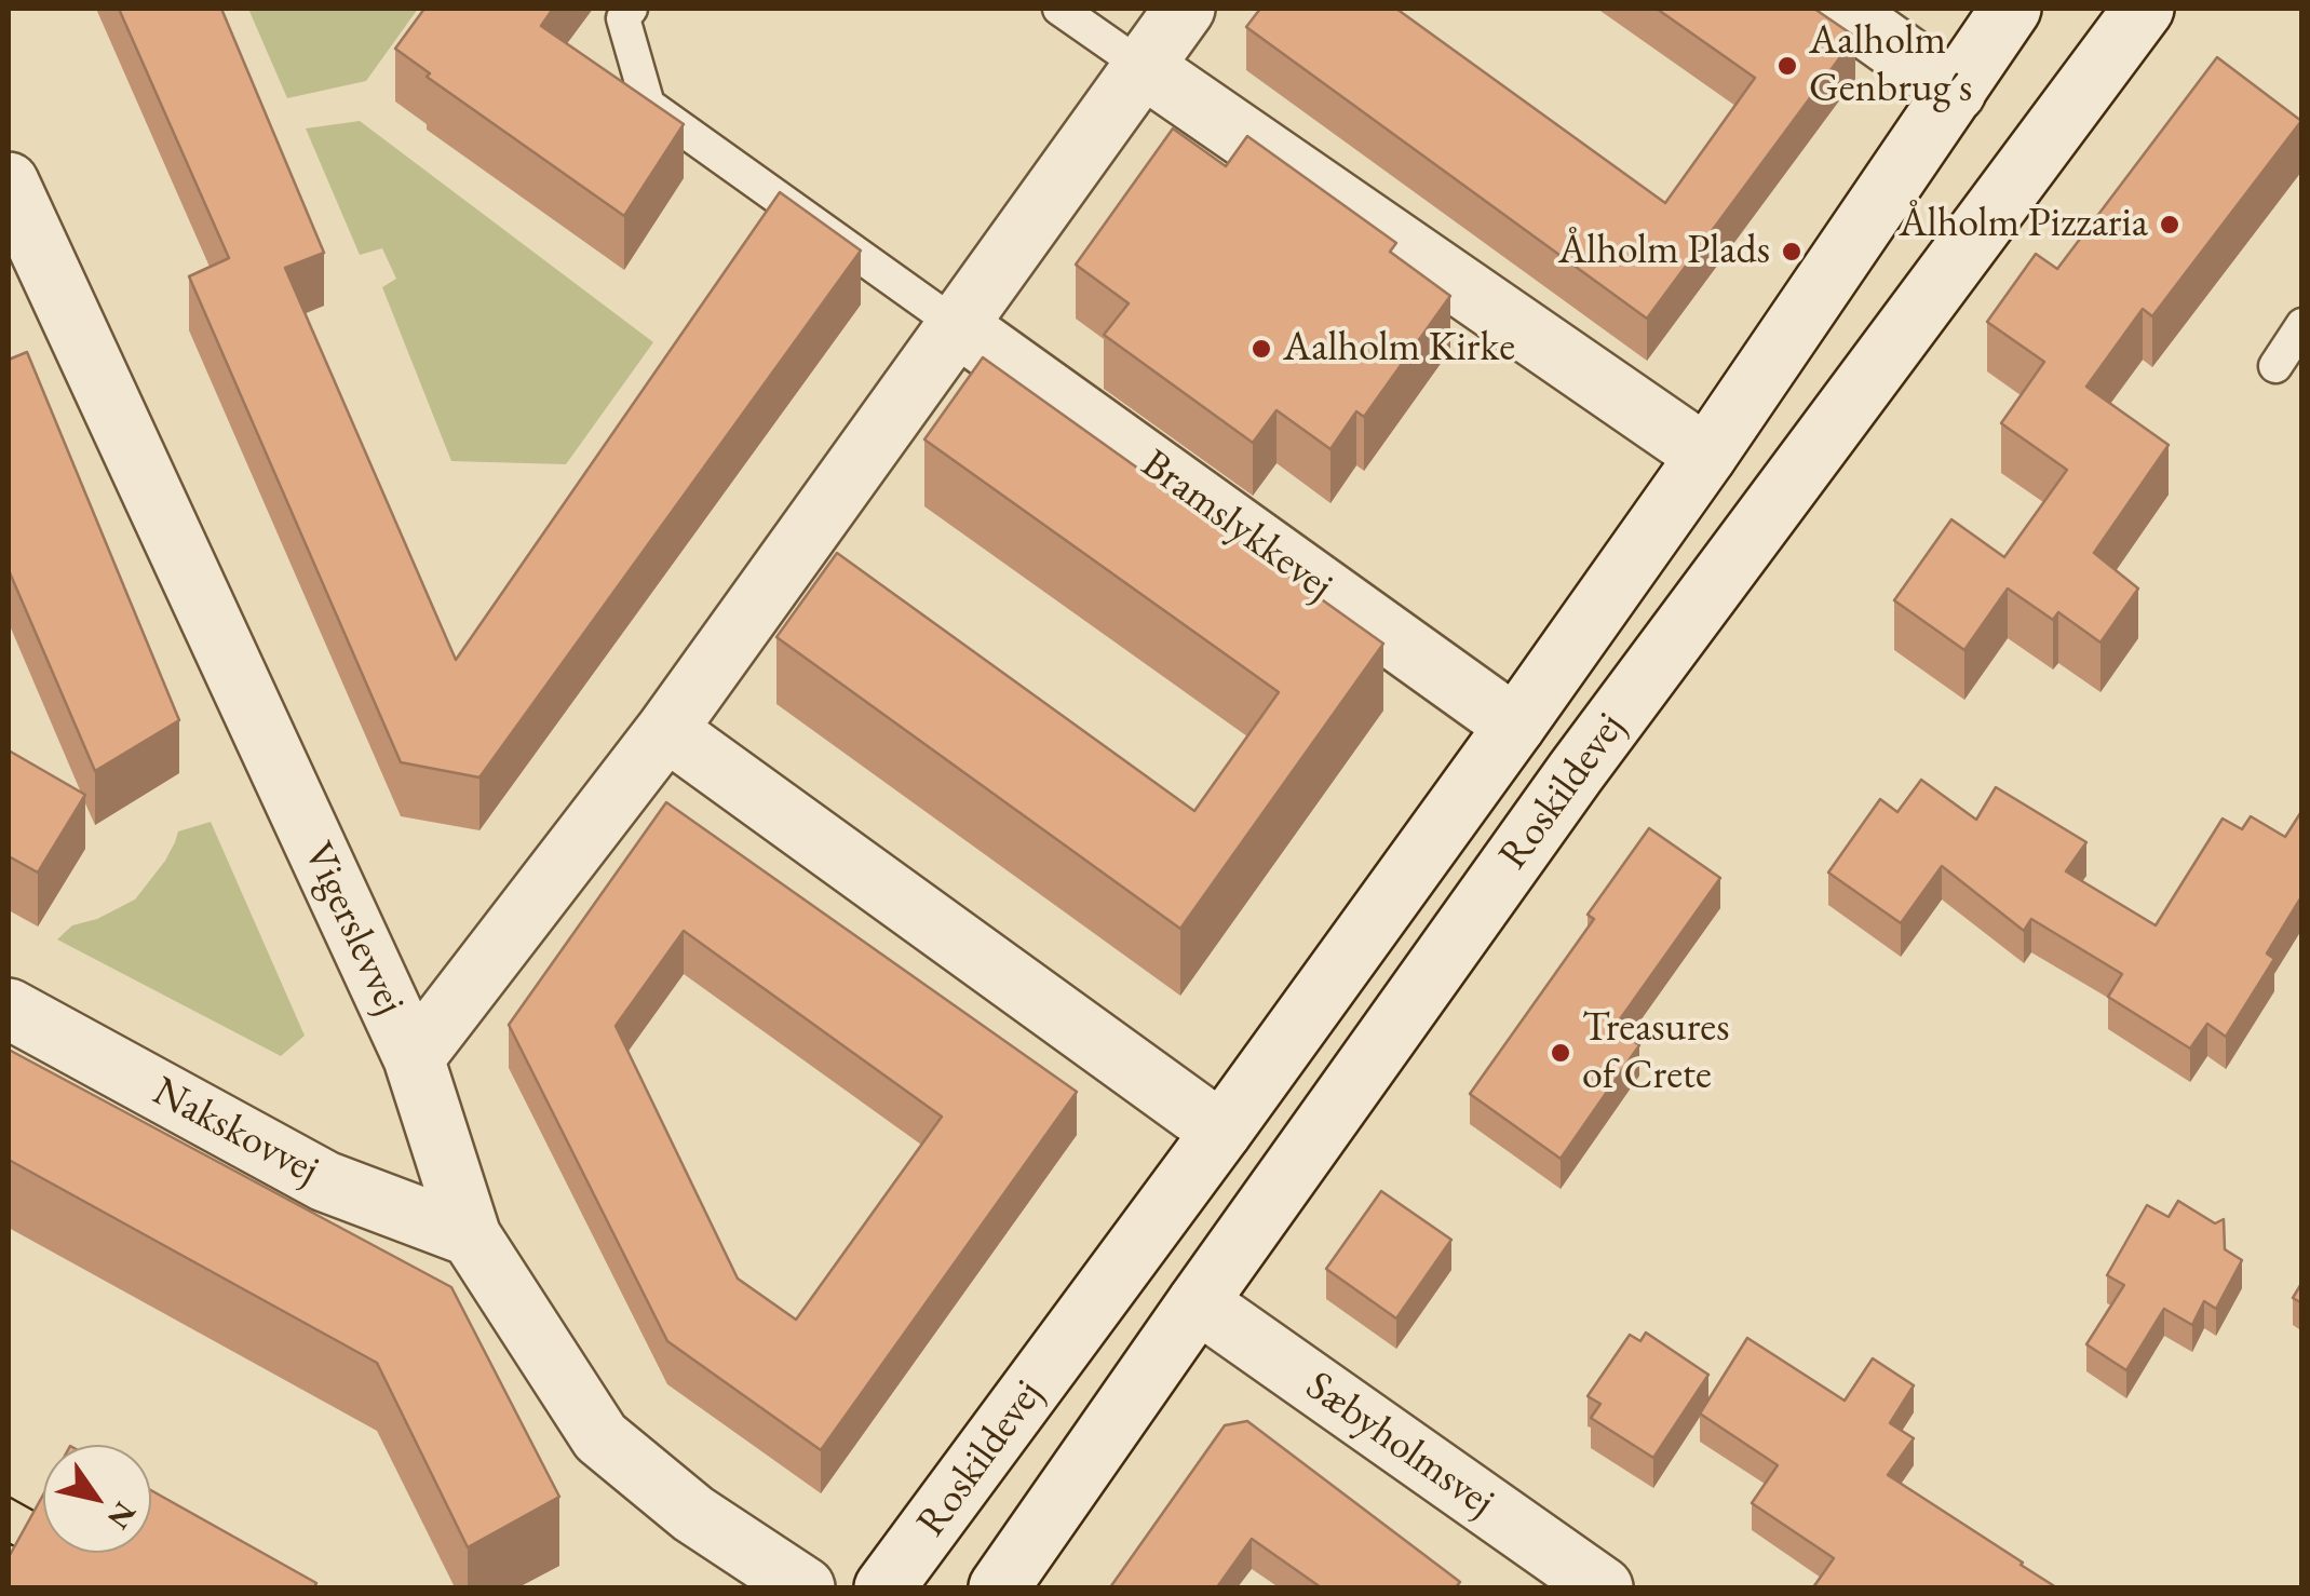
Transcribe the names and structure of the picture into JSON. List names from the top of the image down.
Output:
{
  "streets": {
    "street": [
      "Bramslykkevej",
      "Roskildevej",
      "Vigerslevvej",
      "Nakskovvej",
      "Sæbyholmsvej"
    ]
  },
  "crossings": [
    ["Bramslykkevej", "Roskildevej"],
    ["Roskildevej", "Sæbyholmsvej"],
    ["Vigerslevvej", "Nakskovvej"]
  ],
  "places": [
    "Aalholm Genbrug´s",
    "Ålholm Pizzaria",
    "Ålholm Plads",
    "Aalholm Kirke",
    "Treasures of Crete"
  ],
  "north": "bottom right"
}
